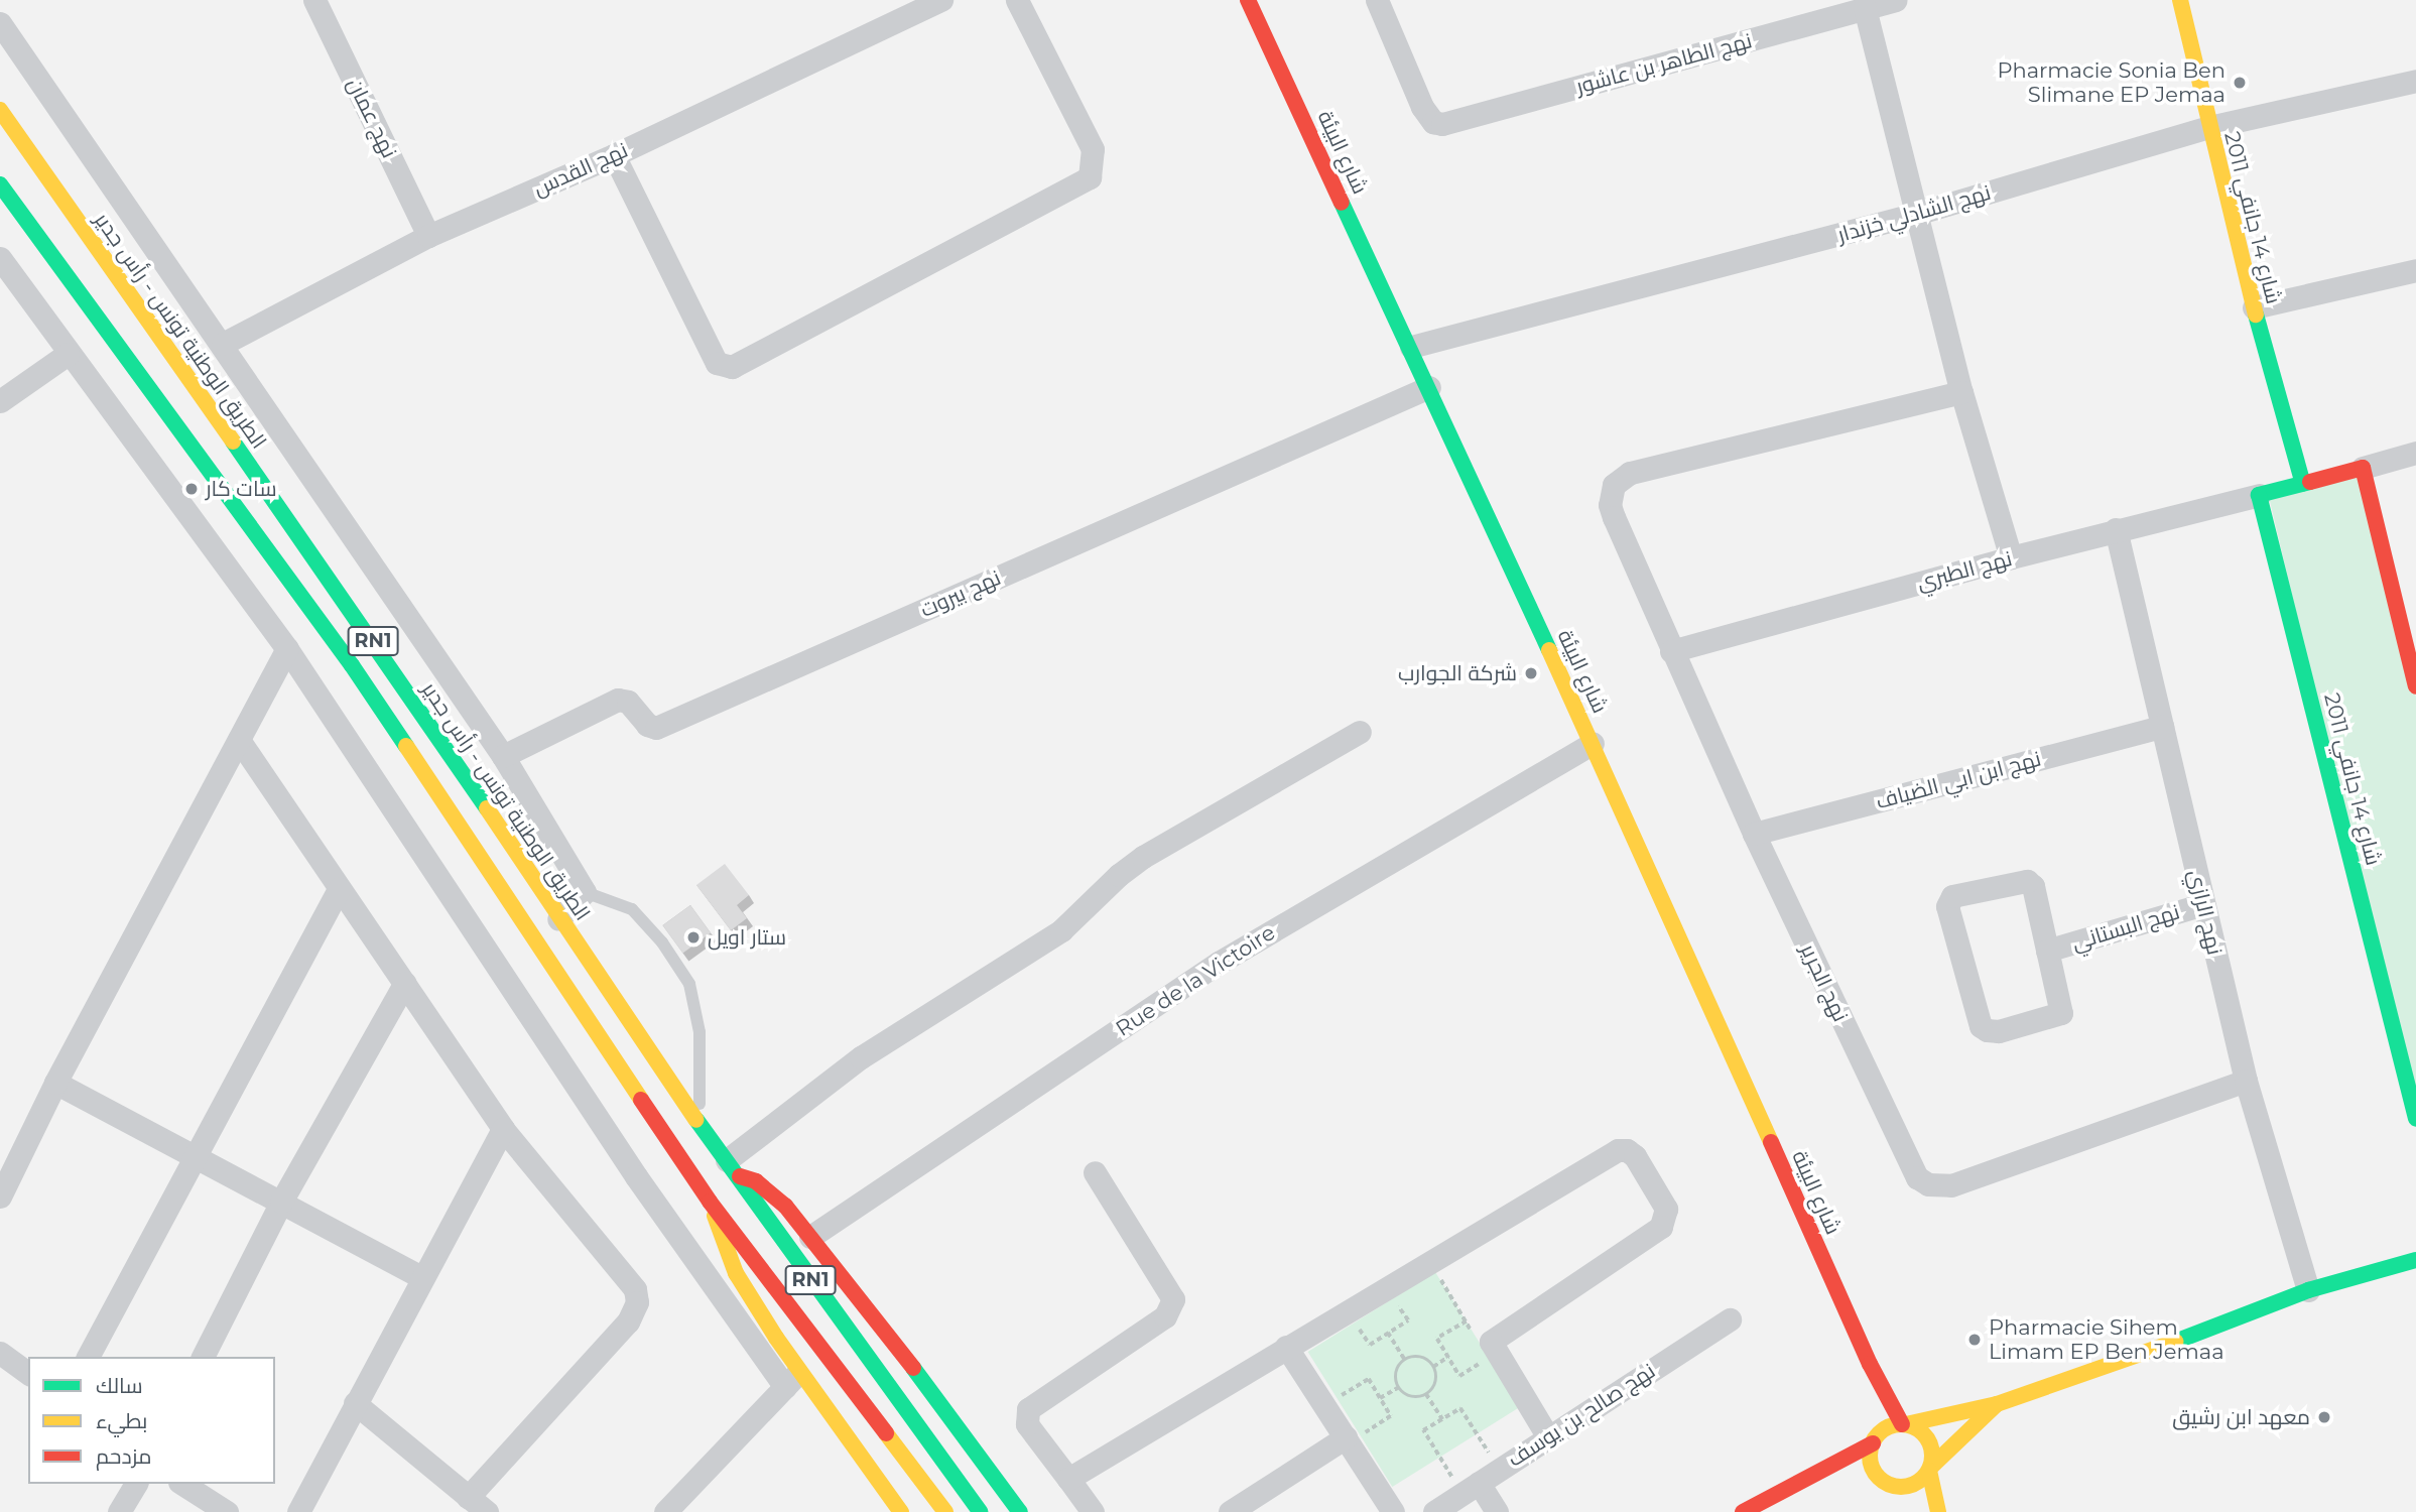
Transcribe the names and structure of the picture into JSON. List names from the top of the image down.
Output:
{
  "streets": {
    "main road": [
      "شارع البيئة",
      "شارع 14 جانفي 2011",
      "الطريق الوطنية تونس - رأس جدير",
      "RN1"
    ],
    "street": [
      "نهج الطاهر بن عاشور",
      "نهج عمان",
      "نهج القدس",
      "نهج الشادلي خزندار",
      "نهج الطبري",
      "نهج بيروت",
      "نهج ابن ابي الضياف",
      "نهج الرازي",
      "نهج البستاني",
      "Rue de la Victoire",
      "نهج الجرير",
      "نهج صالح بن يوسف"
    ]
  },
  "crossings": [
    ["نهج عمان", "نهج القدس"],
    ["شارع البيئة", "نهج الشادلي خزندار"],
    ["شارع البيئة", "نهج بيروت"],
    ["شارع البيئة", "Rue de la Victoire"],
    ["نهج الشادلي خزندار", "شارع 14 جانفي 2011"],
    ["شارع 14 جانفي 2011", "نهج الطبري"],
    ["نهج الطبري", "نهج الرازي"],
    ["نهج الطبري", "نهج الجرير"],
    ["نهج ابن ابي الضياف", "نهج الرازي"],
    ["نهج ابن ابي الضياف", "نهج الجرير"],
    ["نهج الرازي", "نهج البستاني"],
    ["نهج الرازي", "نهج الجرير"]
  ],
  "places": [
    "Pharmacie Sonia Ben Slimane EP Jemaa",
    "سات كار",
    "شركة الجوارب",
    "ستار اويل",
    "Pharmacie Sihem Limam EP Ben Jemaa",
    "معهد ابن رشيق"
  ],
  "legend": ["سالك", "بطيء", "مزدحم"]
}
